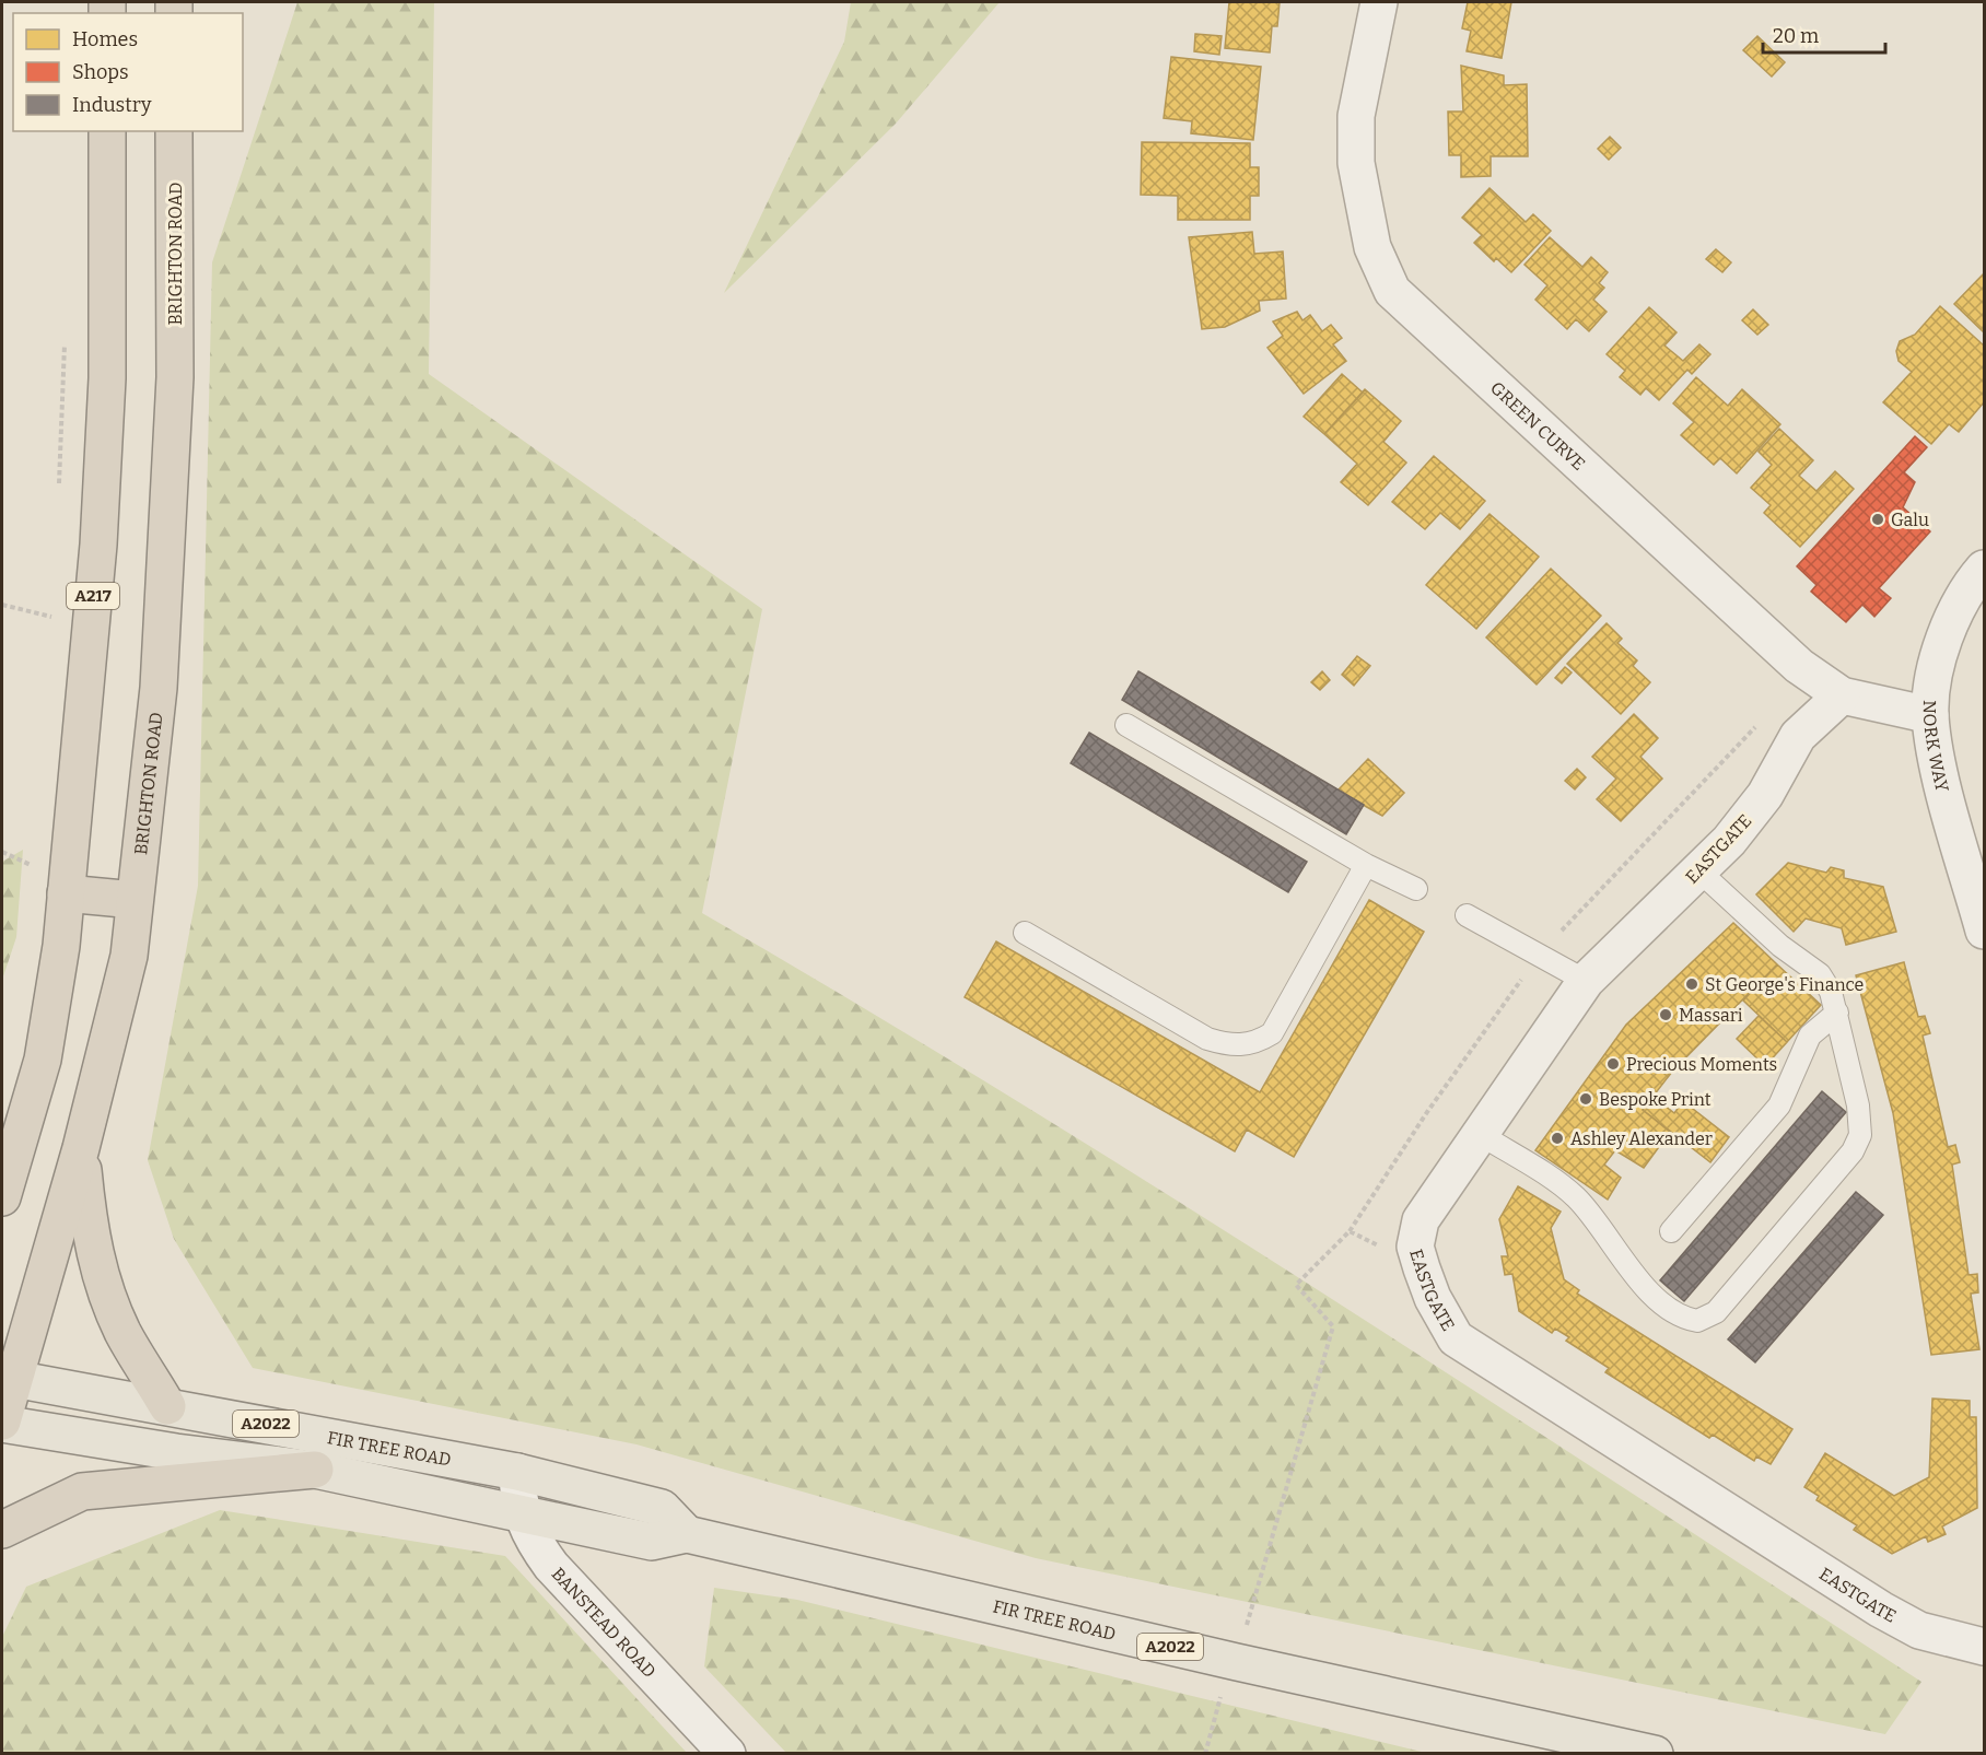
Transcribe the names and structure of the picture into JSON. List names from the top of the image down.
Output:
{
  "streets": {
    "highway": ["BRIGHTON ROAD", "A217"],
    "main road": ["A2022", "FIR TREE ROAD"],
    "street": [
      "GREEN CURVE",
      "NORK WAY",
      "EASTGATE",
      "BANSTEAD ROAD"
    ]
  },
  "crossings": [
    ["BRIGHTON ROAD", "FIR TREE ROAD"],
    ["GREEN CURVE", "NORK WAY"],
    ["GREEN CURVE", "EASTGATE"],
    ["FIR TREE ROAD", "BANSTEAD ROAD"]
  ],
  "places": [
    "Galu",
    "St George's Finance",
    "Massari",
    "Precious Moments",
    "Bespoke Print",
    "Ashley Alexander"
  ],
  "legend": ["Homes", "Shops", "Industry"],
  "scale_bar": "20 m"
}
